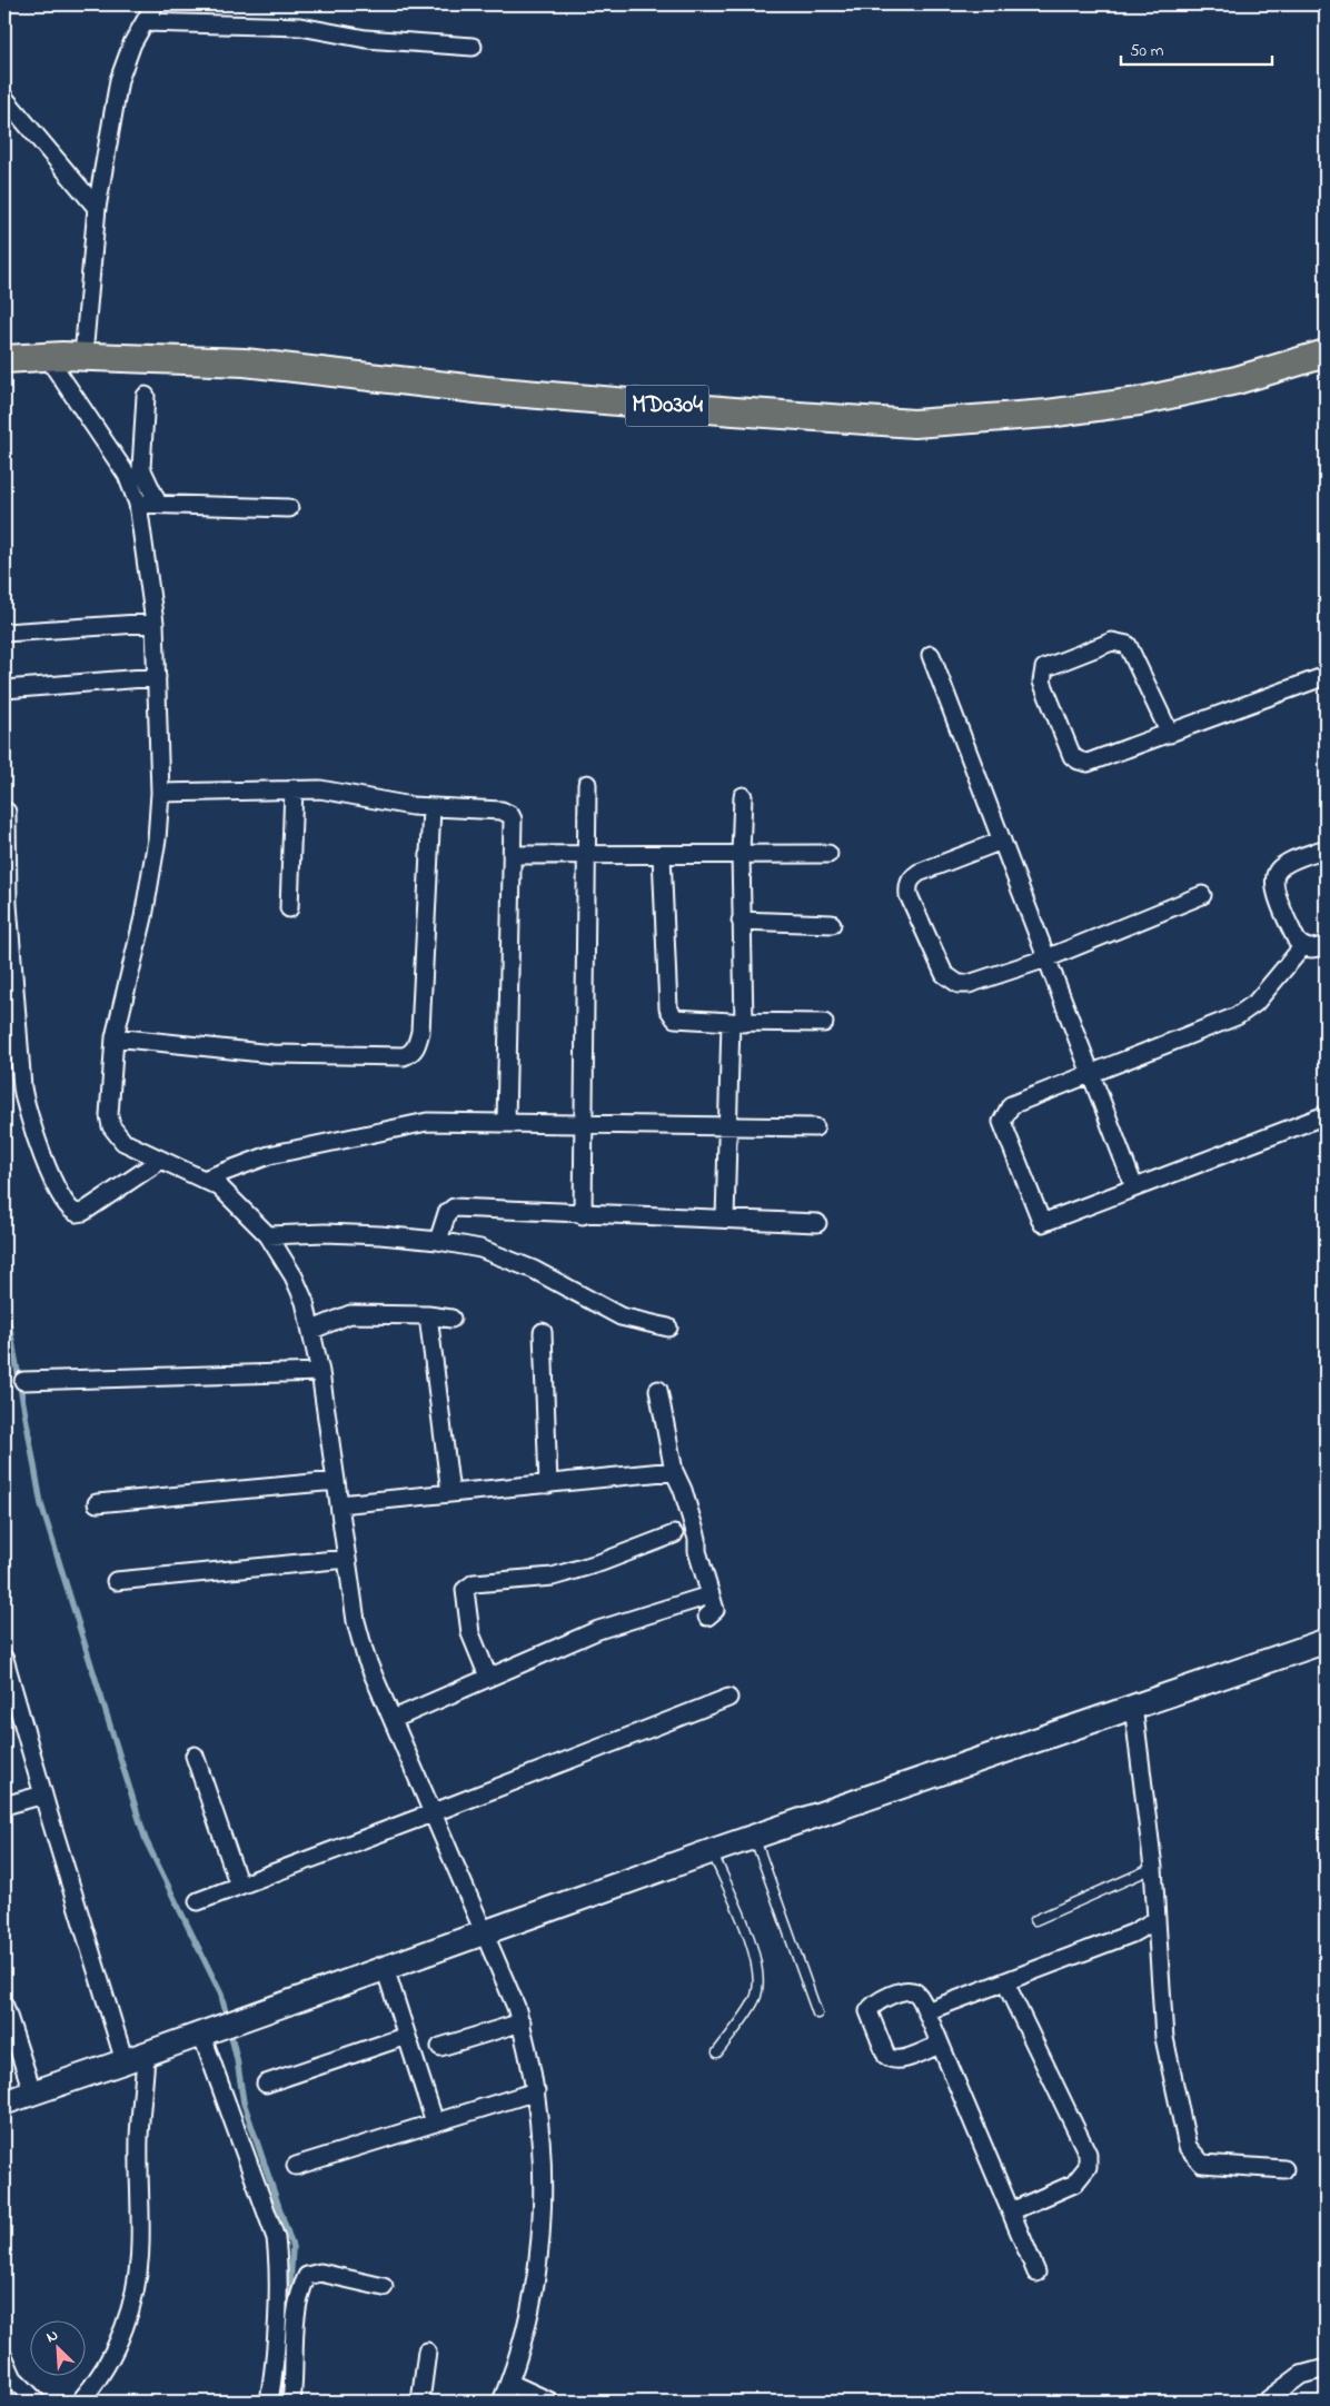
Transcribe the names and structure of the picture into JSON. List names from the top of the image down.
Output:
{
  "streets": {
    "main road": ["MD0304"]
  },
  "scale_bar": "50 m",
  "north": "top left"
}
